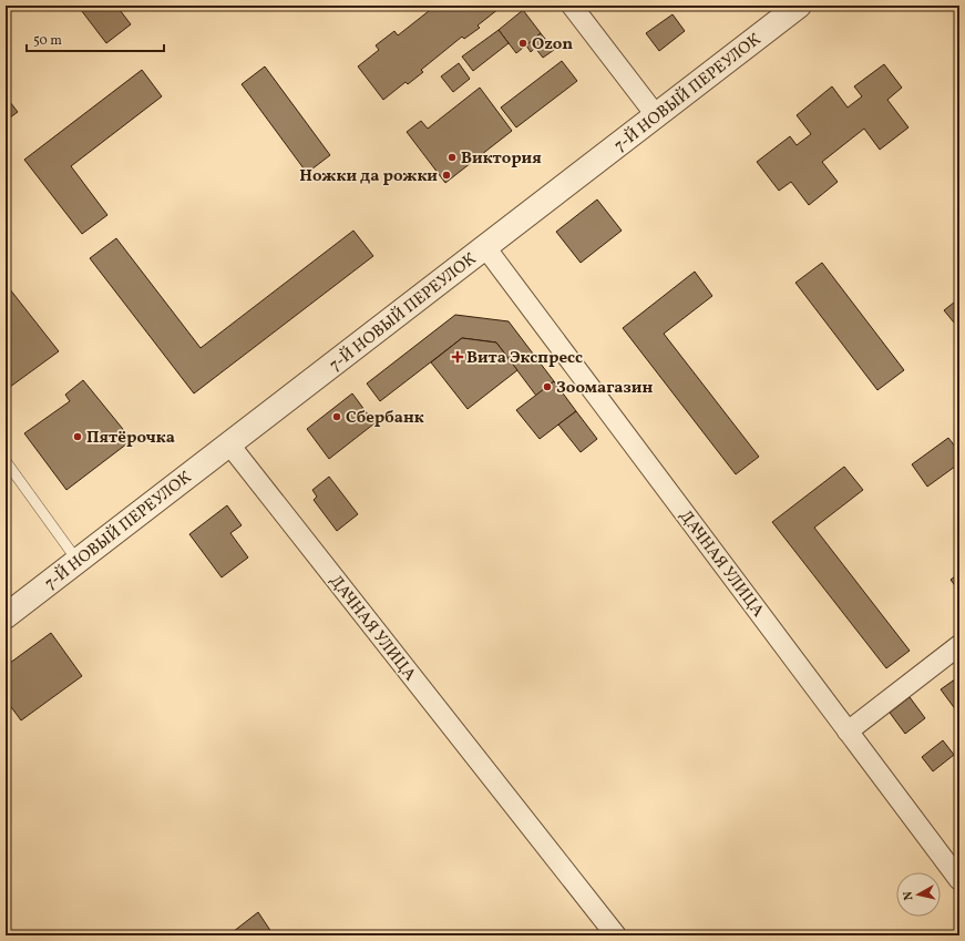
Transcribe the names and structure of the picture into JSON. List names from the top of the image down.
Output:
{
  "streets": {
    "street": ["7-Й НОВЫЙ ПЕРЕУЛОК", "ДАЧНАЯ УЛИЦА"]
  },
  "crossings": [
    ["7-Й НОВЫЙ ПЕРЕУЛОК", "ДАЧНАЯ УЛИЦА"]
  ],
  "places": {
    "other": [
      "Ozon",
      "Виктория",
      "Ножки да рожки",
      "Зоомагазин",
      "Сбербанк",
      "Пятёрочка"
    ],
    "health": ["Вита Экспресс"]
  },
  "scale_bar": "50 m",
  "north": "left"
}
